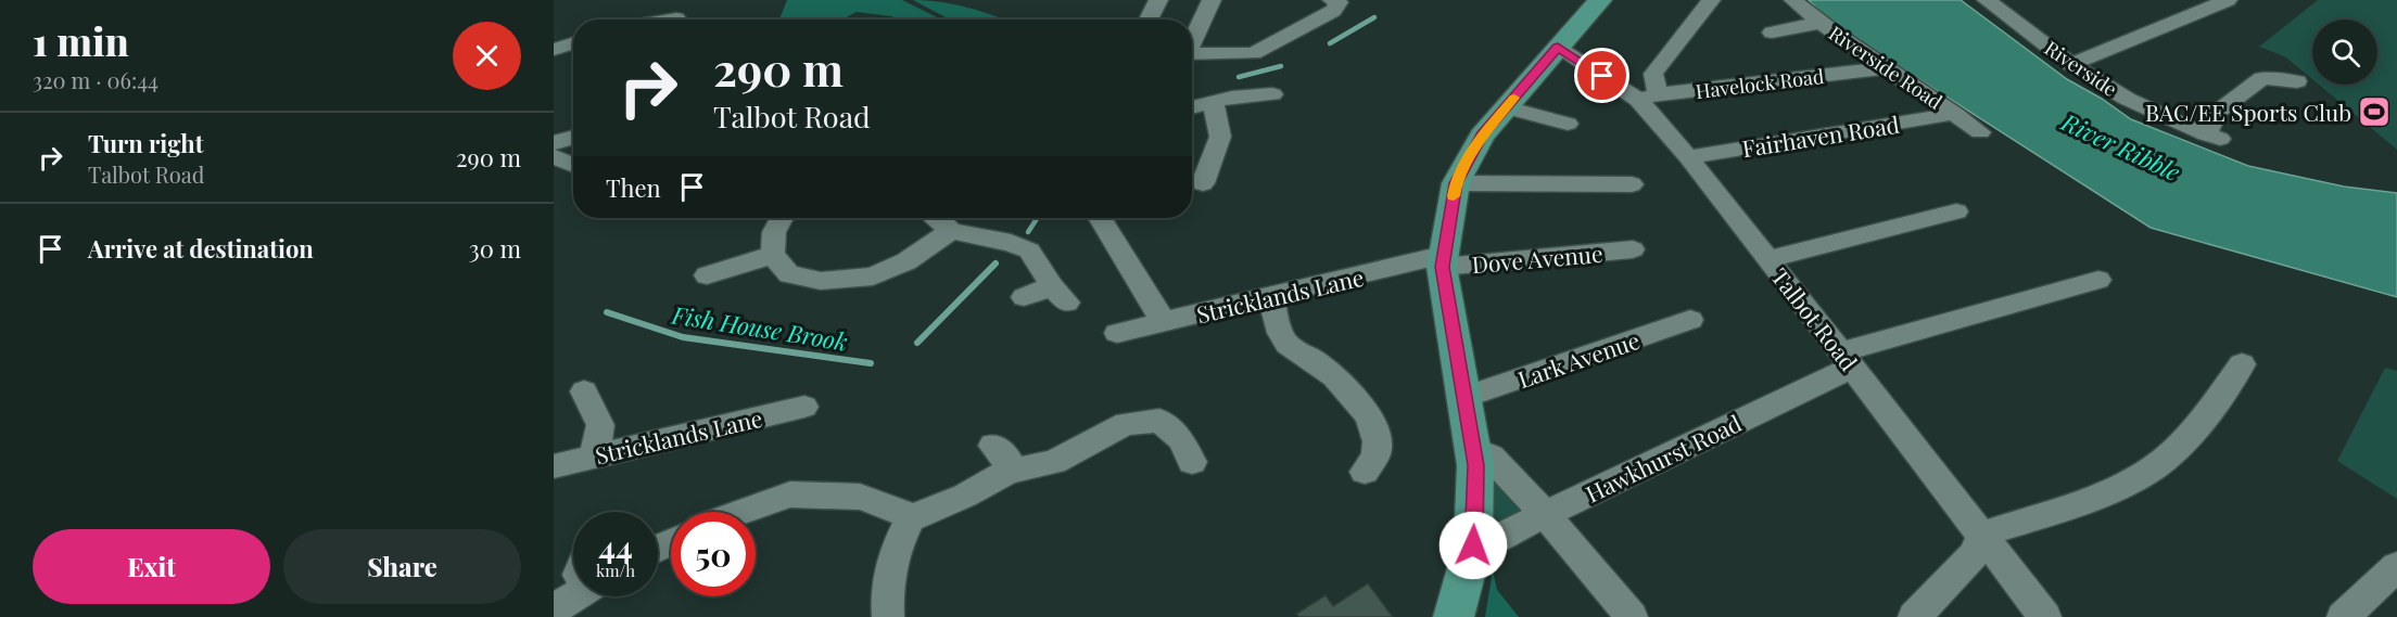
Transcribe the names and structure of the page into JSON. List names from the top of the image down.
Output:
{
  "streets": {
    "street": [
      "Riverside Road",
      "Riverside",
      "Havelock Road",
      "Fairhaven Road",
      "Dove Avenue",
      "Stricklands Lane",
      "Talbot Road",
      "Lark Avenue",
      "Hawkhurst Road"
    ]
  },
  "crossings": [
    ["Riverside Road", "Havelock Road"],
    ["Riverside Road", "Fairhaven Road"],
    ["Havelock Road", "Talbot Road"],
    ["Fairhaven Road", "Talbot Road"],
    ["Dove Avenue", "Stricklands Lane"],
    ["Talbot Road", "Hawkhurst Road"]
  ],
  "water": ["River Ribble", "Fish House Brook"],
  "places": {
    "sports": ["BAC/EE Sports Club"]
  },
  "page": {
    "heading": ["1 min", "320 m · 06:44"],
    "turn": ["290 m", "Talbot Road"],
    "list": [
      {
        "name": "Turn right",
        "note": "Talbot Road",
        "value": "290 m"
      },
      {
        "name": "Arrive at destination",
        "value": "30 m"
      }
    ],
    "then": "Then",
    "speed": "44 km/h",
    "limit": "50",
    "buttons": ["Exit", "Share"]
  }
}
